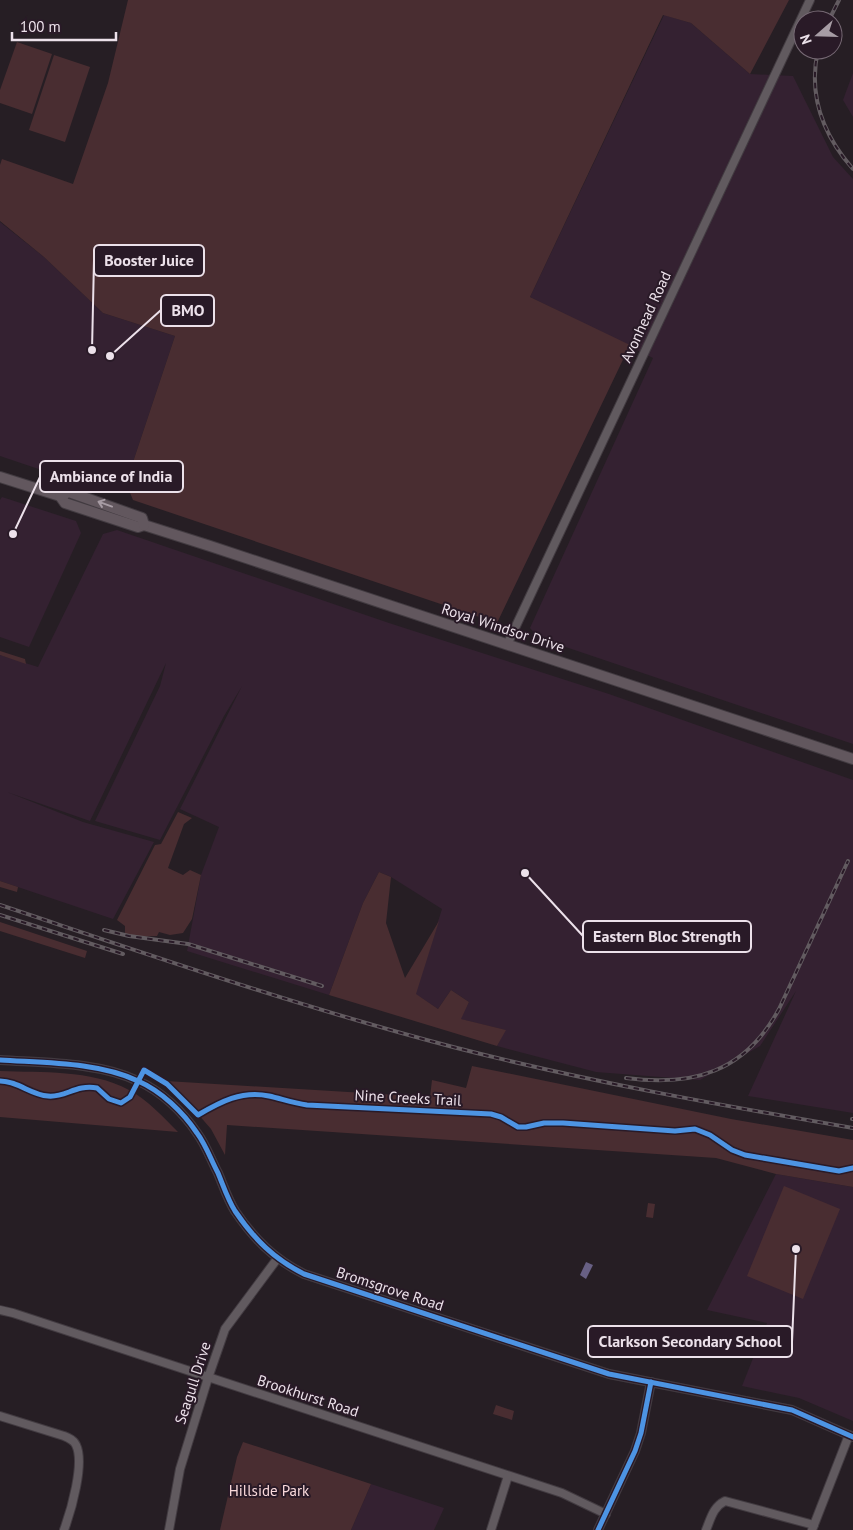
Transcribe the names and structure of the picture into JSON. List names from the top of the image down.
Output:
{
  "streets": {
    "main road": ["Royal Windsor Drive"],
    "street": [
      "Avonhead Road",
      "Bromsgrove Road",
      "Seagull Drive",
      "Brookhurst Road"
    ],
    "cycle path": ["Nine Creeks Trail"]
  },
  "crossings": [
    ["Avonhead Road", "Royal Windsor Drive"],
    ["Bromsgrove Road", "Seagull Drive"],
    ["Seagull Drive", "Brookhurst Road"]
  ],
  "parks": ["Hillside Park"],
  "places": [
    "Booster Juice",
    "BMO",
    "Ambiance of India",
    "Eastern Bloc Strength",
    "Clarkson Secondary School"
  ],
  "scale_bar": "100 m",
  "north": "left"
}
